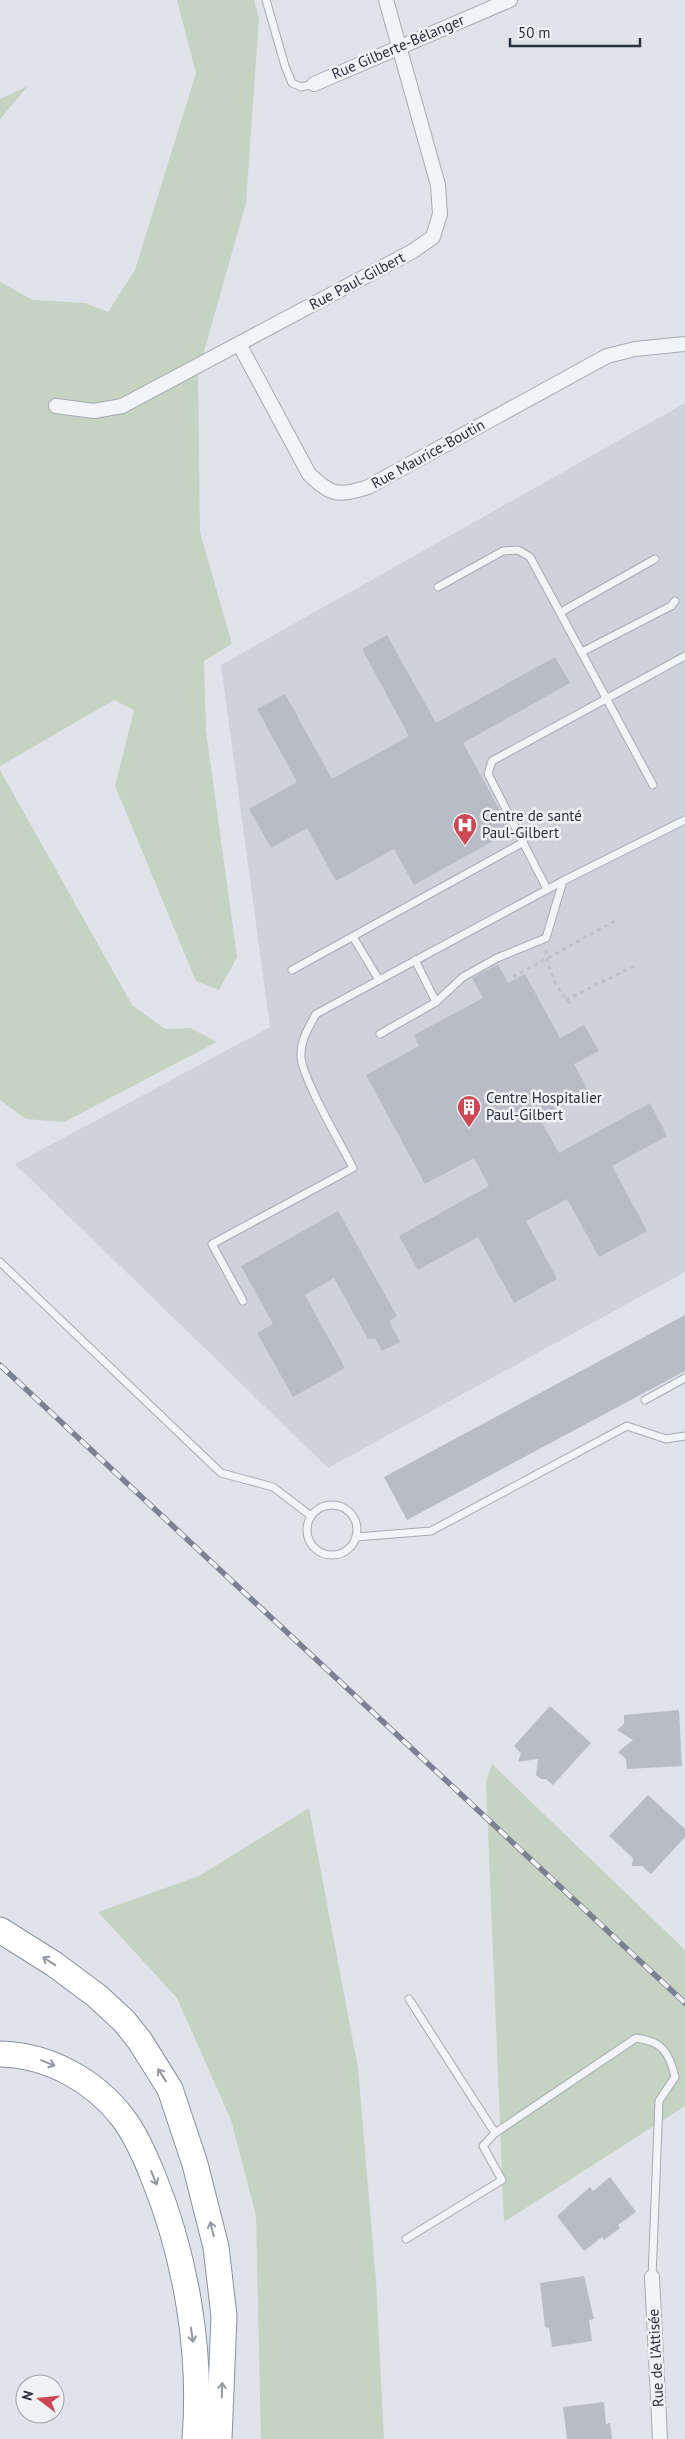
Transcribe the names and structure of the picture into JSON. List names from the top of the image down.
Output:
{
  "streets": {
    "street": [
      "Rue Gilberte-Bélanger",
      "Rue Paul-Gilbert",
      "Rue Maurice-Boutin",
      "Rue de l'Attisée"
    ]
  },
  "crossings": [
    ["Rue Gilberte-Bélanger", "Rue Paul-Gilbert"],
    ["Rue Paul-Gilbert", "Rue Maurice-Boutin"]
  ],
  "places": {
    "hospital": ["Centre de santé Paul-Gilbert"],
    "building": ["Centre Hospitalier Paul-Gilbert"]
  },
  "scale_bar": "50 m",
  "north": "left"
}
